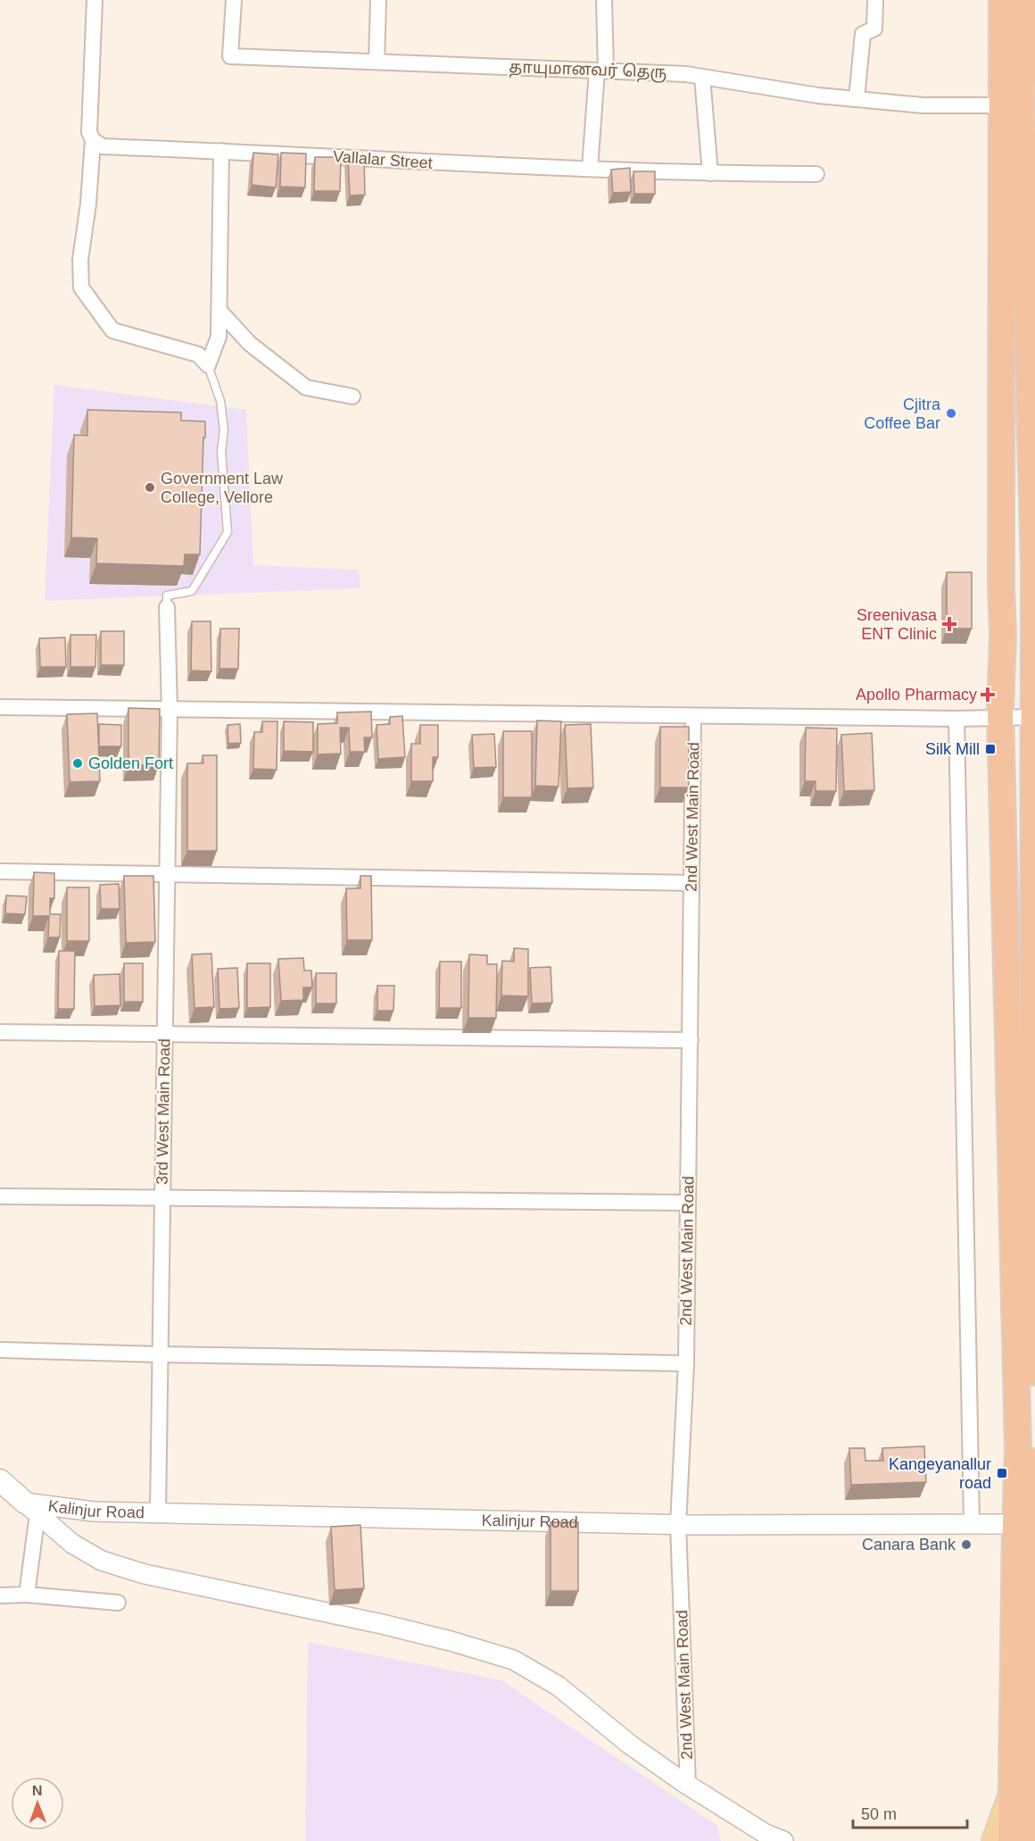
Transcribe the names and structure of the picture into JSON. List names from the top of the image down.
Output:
{
  "streets": {
    "street": [
      "தாயுமானவர் தெரு",
      "Vallalar Street",
      "2nd West Main Road",
      "3rd West Main Road",
      "Kalinjur Road"
    ]
  },
  "crossings": [
    ["2nd West Main Road", "Kalinjur Road"],
    ["3rd West Main Road", "Kalinjur Road"]
  ],
  "places": {
    "other": [
      "Cjitra Coffee Bar",
      "Government Law College, Vellore",
      "Golden Fort",
      "Canara Bank"
    ],
    "health": ["Sreenivasa ENT Clinic", "Apollo Pharmacy"],
    "transit": ["Silk Mill", "Kangeyanallur road"]
  },
  "scale_bar": "50 m",
  "north": "top"
}
